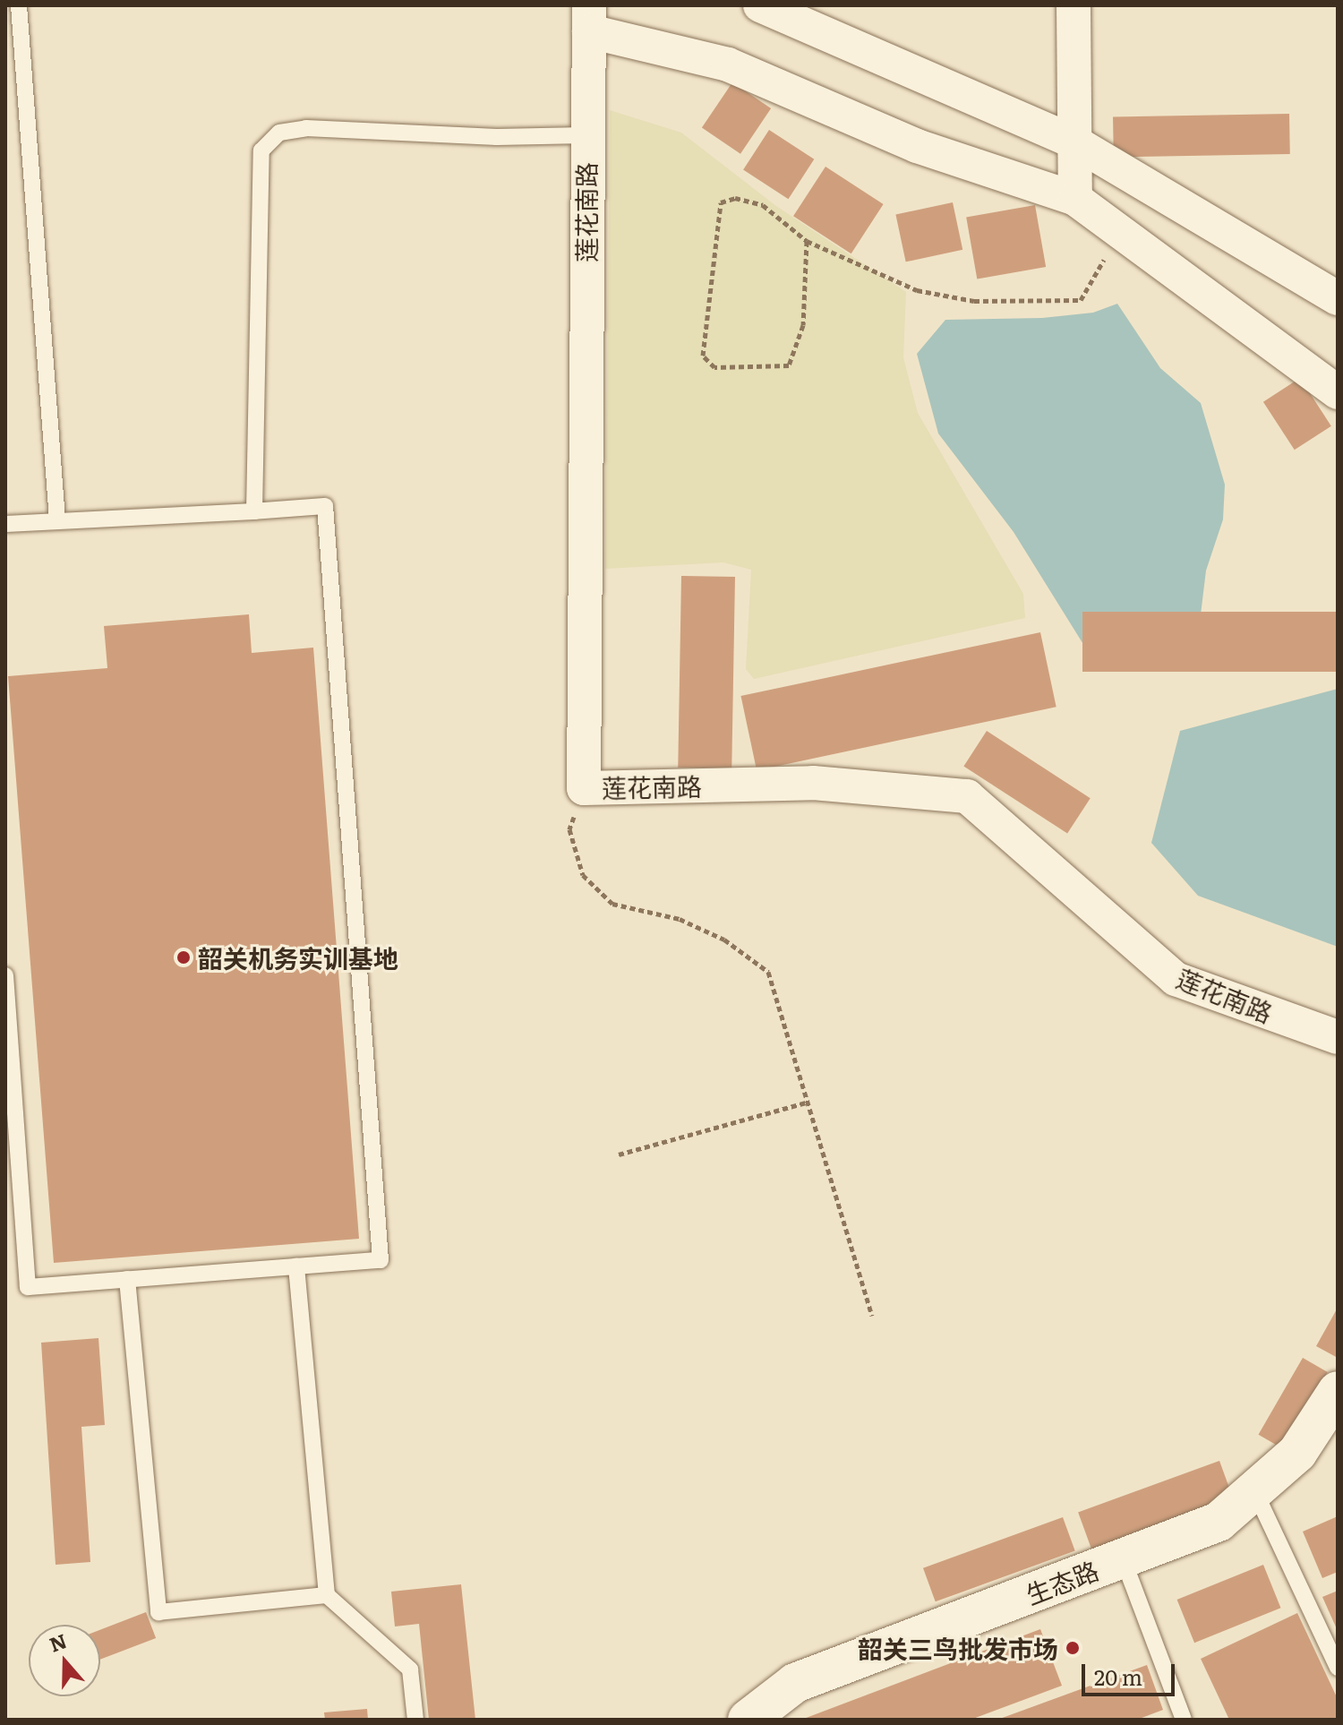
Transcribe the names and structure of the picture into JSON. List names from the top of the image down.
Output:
{
  "streets": {
    "street": ["莲花南路", "生态路"]
  },
  "places": ["韶关机务实训基地", "韶关三鸟批发市场"],
  "scale_bar": "20 m",
  "north": "top"
}
